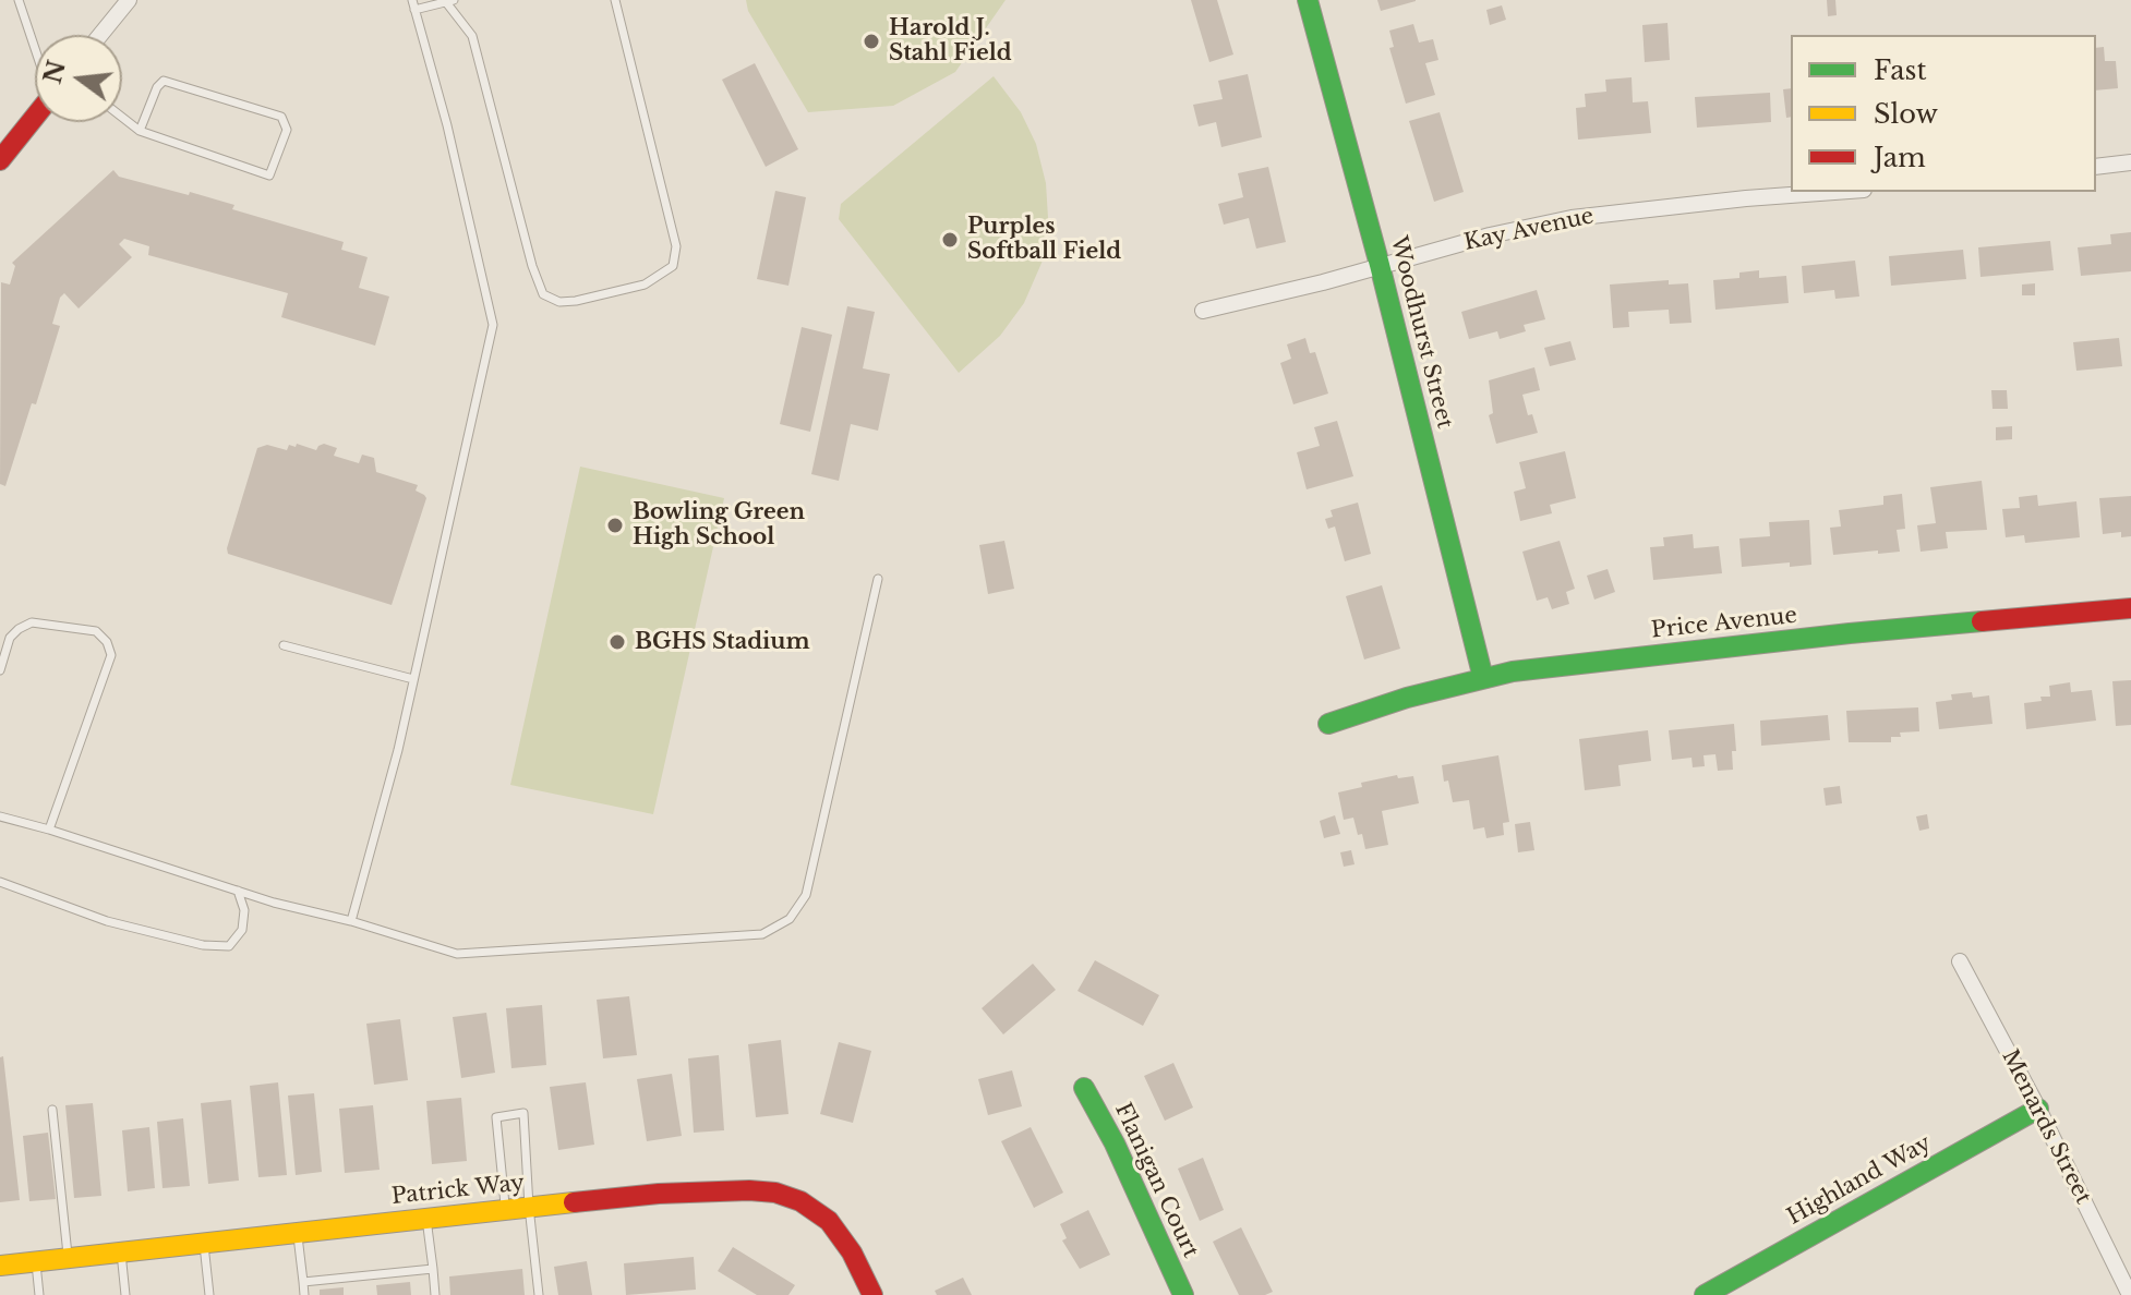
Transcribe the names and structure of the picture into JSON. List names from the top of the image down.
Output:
{
  "streets": {
    "street": [
      "Kay Avenue",
      "Woodhurst Street",
      "Price Avenue",
      "Menards Street",
      "Flanigan Court",
      "Highland Way",
      "Patrick Way"
    ]
  },
  "crossings": [
    ["Kay Avenue", "Woodhurst Street"],
    ["Woodhurst Street", "Price Avenue"],
    ["Menards Street", "Highland Way"]
  ],
  "places": [
    "Harold J. Stahl Field",
    "Purples Softball Field",
    "Bowling Green High School",
    "BGHS Stadium"
  ],
  "legend": ["Fast", "Slow", "Jam"],
  "north": "left"
}
